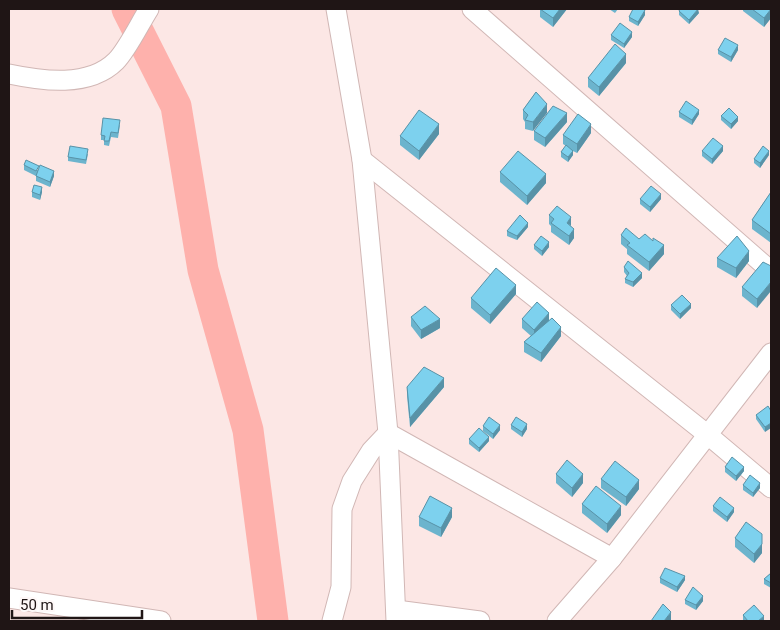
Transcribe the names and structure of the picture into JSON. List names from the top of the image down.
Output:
{
  "scale_bar": "50 m"
}
